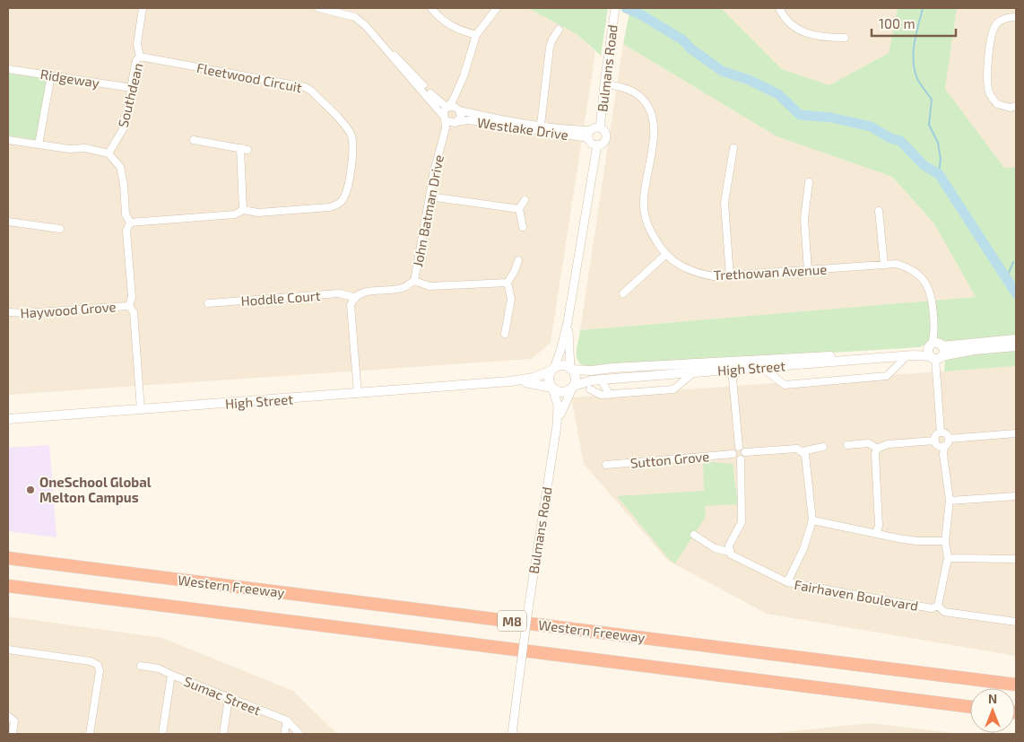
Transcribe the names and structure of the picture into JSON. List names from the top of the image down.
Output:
{
  "streets": {
    "highway": ["Western Freeway", "M8"],
    "main road": ["High Street"],
    "street": [
      "Bulmans Road",
      "Fleetwood Circuit",
      "Ridgeway",
      "Southdean",
      "Westlake Drive",
      "John Batman Drive",
      "Trethowan Avenue",
      "Hoddle Court",
      "Haywood Grove",
      "Sutton Grove",
      "Fairhaven Boulevard",
      "Sumac Street"
    ]
  },
  "crossings": [
    ["Bulmans Road", "Westlake Drive"],
    ["Bulmans Road", "Trethowan Avenue"],
    ["Bulmans Road", "High Street"],
    ["Fleetwood Circuit", "Southdean"],
    ["Ridgeway", "Southdean"],
    ["Westlake Drive", "John Batman Drive"],
    ["John Batman Drive", "Hoddle Court"],
    ["Trethowan Avenue", "High Street"]
  ],
  "places": ["OneSchool Global Melton Campus"],
  "scale_bar": "100 m",
  "north": "top"
}
